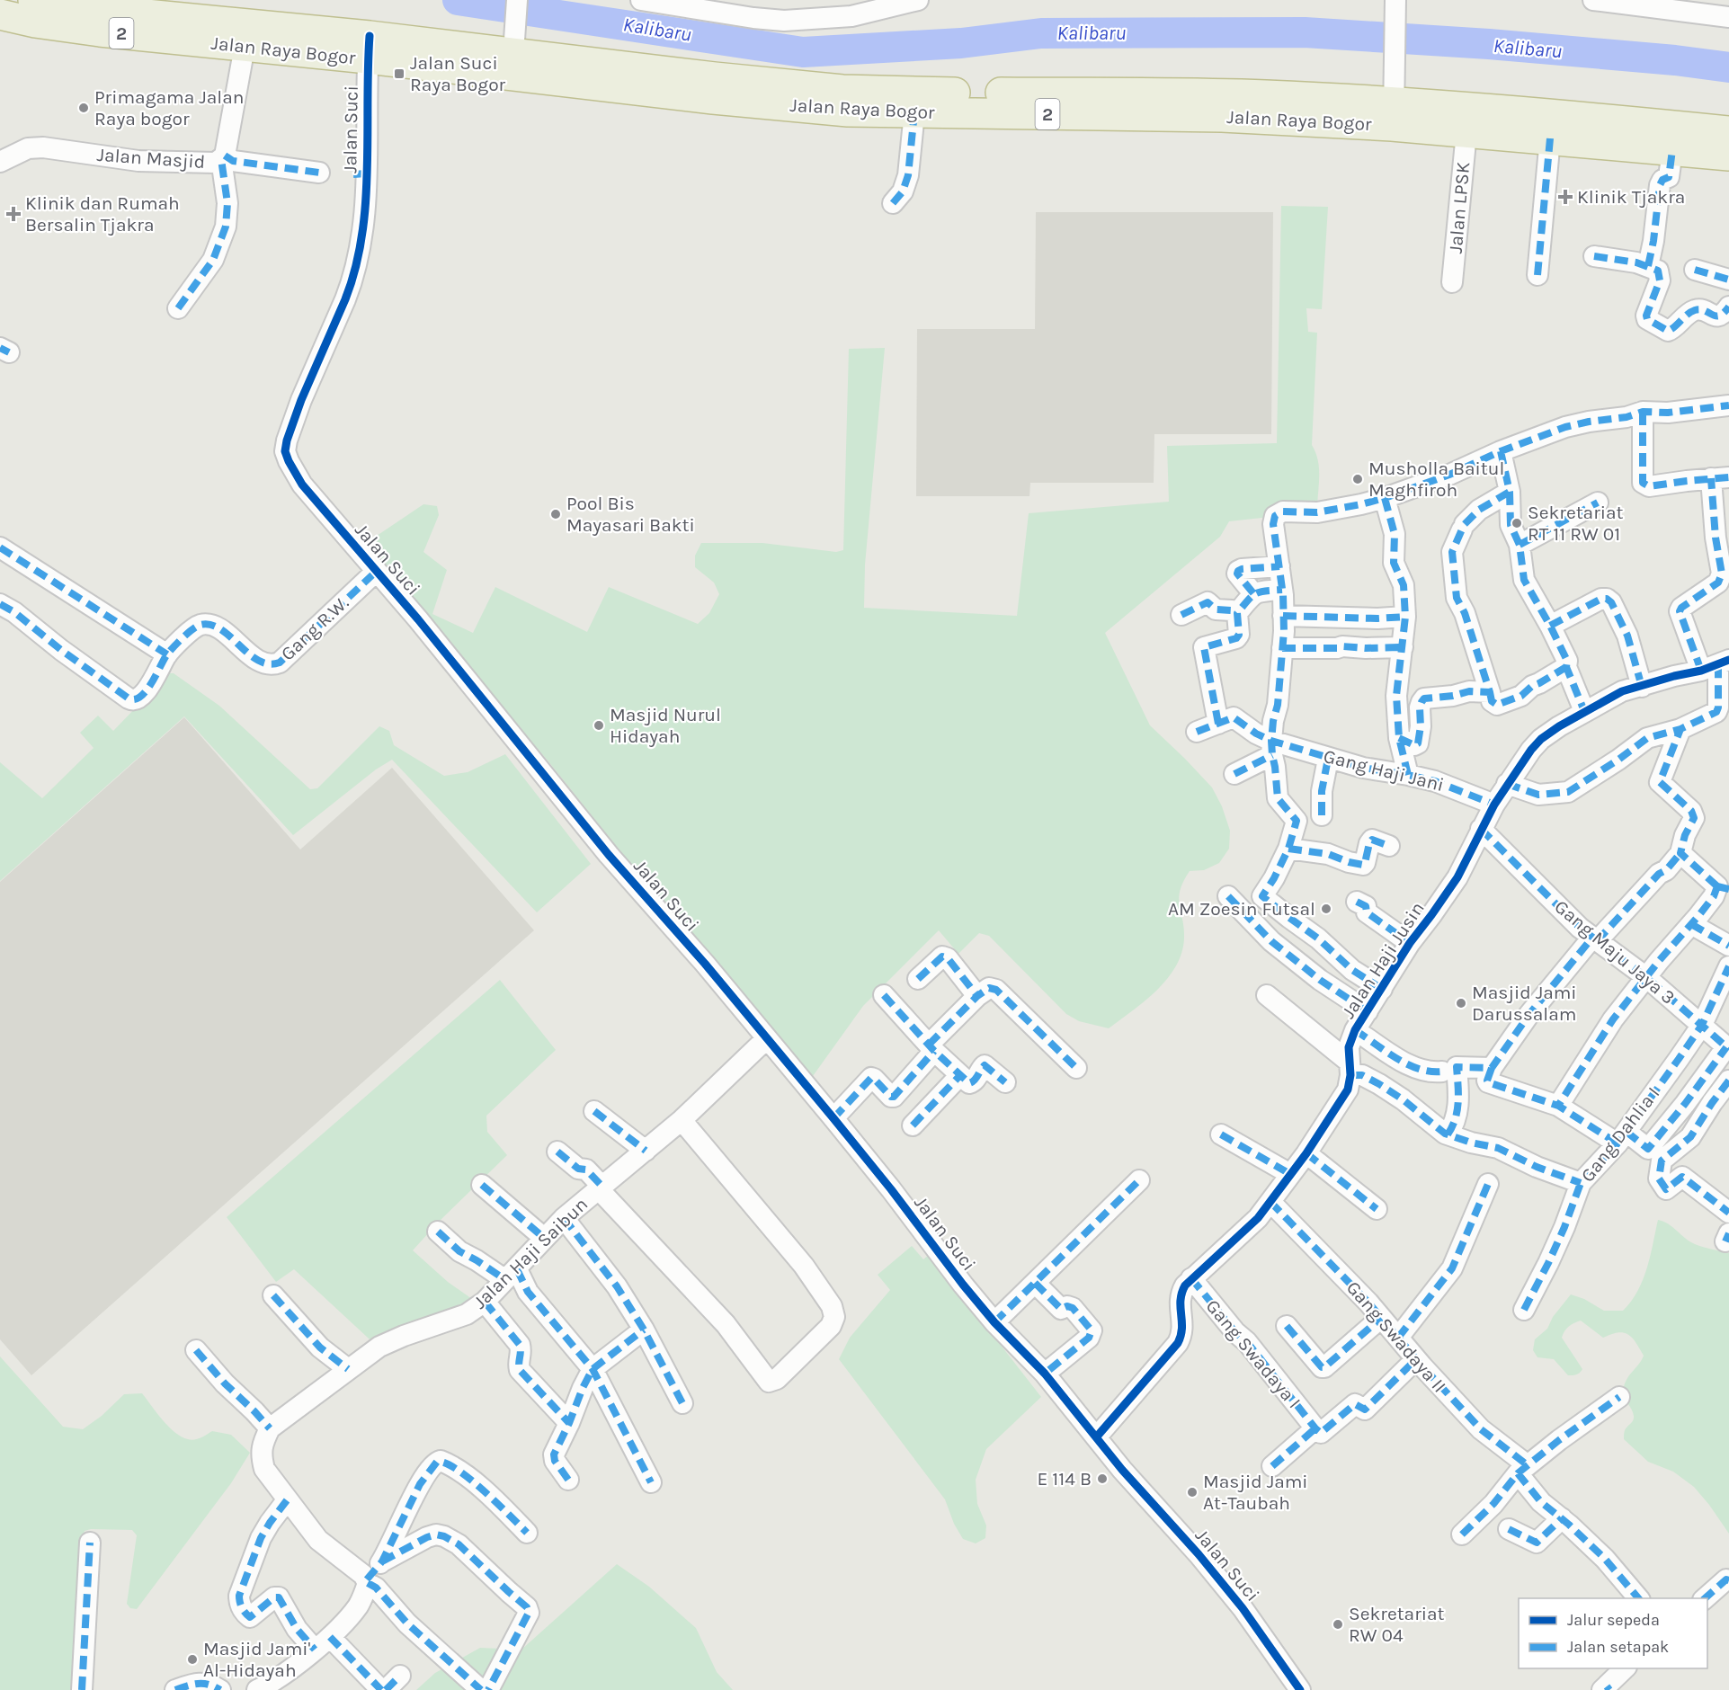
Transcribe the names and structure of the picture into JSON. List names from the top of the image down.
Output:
{
  "streets": {
    "highway": ["2", "Jalan Raya Bogor"],
    "street": [
      "Jalan Suci",
      "Jalan Masjid",
      "Jalan LPSK",
      "Gang R.W.",
      "Gang Haji Jani",
      "Gang Maju Jaya 3",
      "Jalan Haji Jusin",
      "Gang Dahlia I",
      "Jalan Haji Saibun",
      "Gang Swadaya II",
      "Gang Swadaya I"
    ]
  },
  "crossings": [
    ["Jalan Raya Bogor", "Jalan Suci"],
    ["Jalan Raya Bogor", "Jalan Masjid"],
    ["Jalan Raya Bogor", "Jalan LPSK"],
    ["Jalan Suci", "Gang R.W."],
    ["Jalan Suci", "Jalan Haji Jusin"],
    ["Jalan Suci", "Jalan Haji Saibun"],
    ["Gang Haji Jani", "Jalan Haji Jusin"],
    ["Gang Maju Jaya 3", "Jalan Haji Jusin"],
    ["Gang Maju Jaya 3", "Gang Dahlia I"],
    ["Jalan Haji Jusin", "Gang Swadaya II"],
    ["Jalan Haji Jusin", "Gang Swadaya I"]
  ],
  "water": ["Kalibaru"],
  "places": {
    "transit": ["Jalan Suci Raya Bogor"],
    "other": [
      "Primagama Jalan Raya bogor",
      "Musholla Baitul Maghfiroh",
      "Pool Bis Mayasari Bakti",
      "Sekretariat RT 11 RW 01",
      "Masjid Nurul Hidayah",
      "AM Zoesin Futsal",
      "Masjid Jami Darussalam",
      "E 114 B",
      "Masjid Jami At-Taubah",
      "Sekretariat RW 04",
      "Masjid Jami' Al-Hidayah"
    ],
    "health": ["Klinik Tjakra", "Klinik dan Rumah Bersalin Tjakra"]
  },
  "legend": ["Jalur sepeda", "Jalan setapak"]
}
